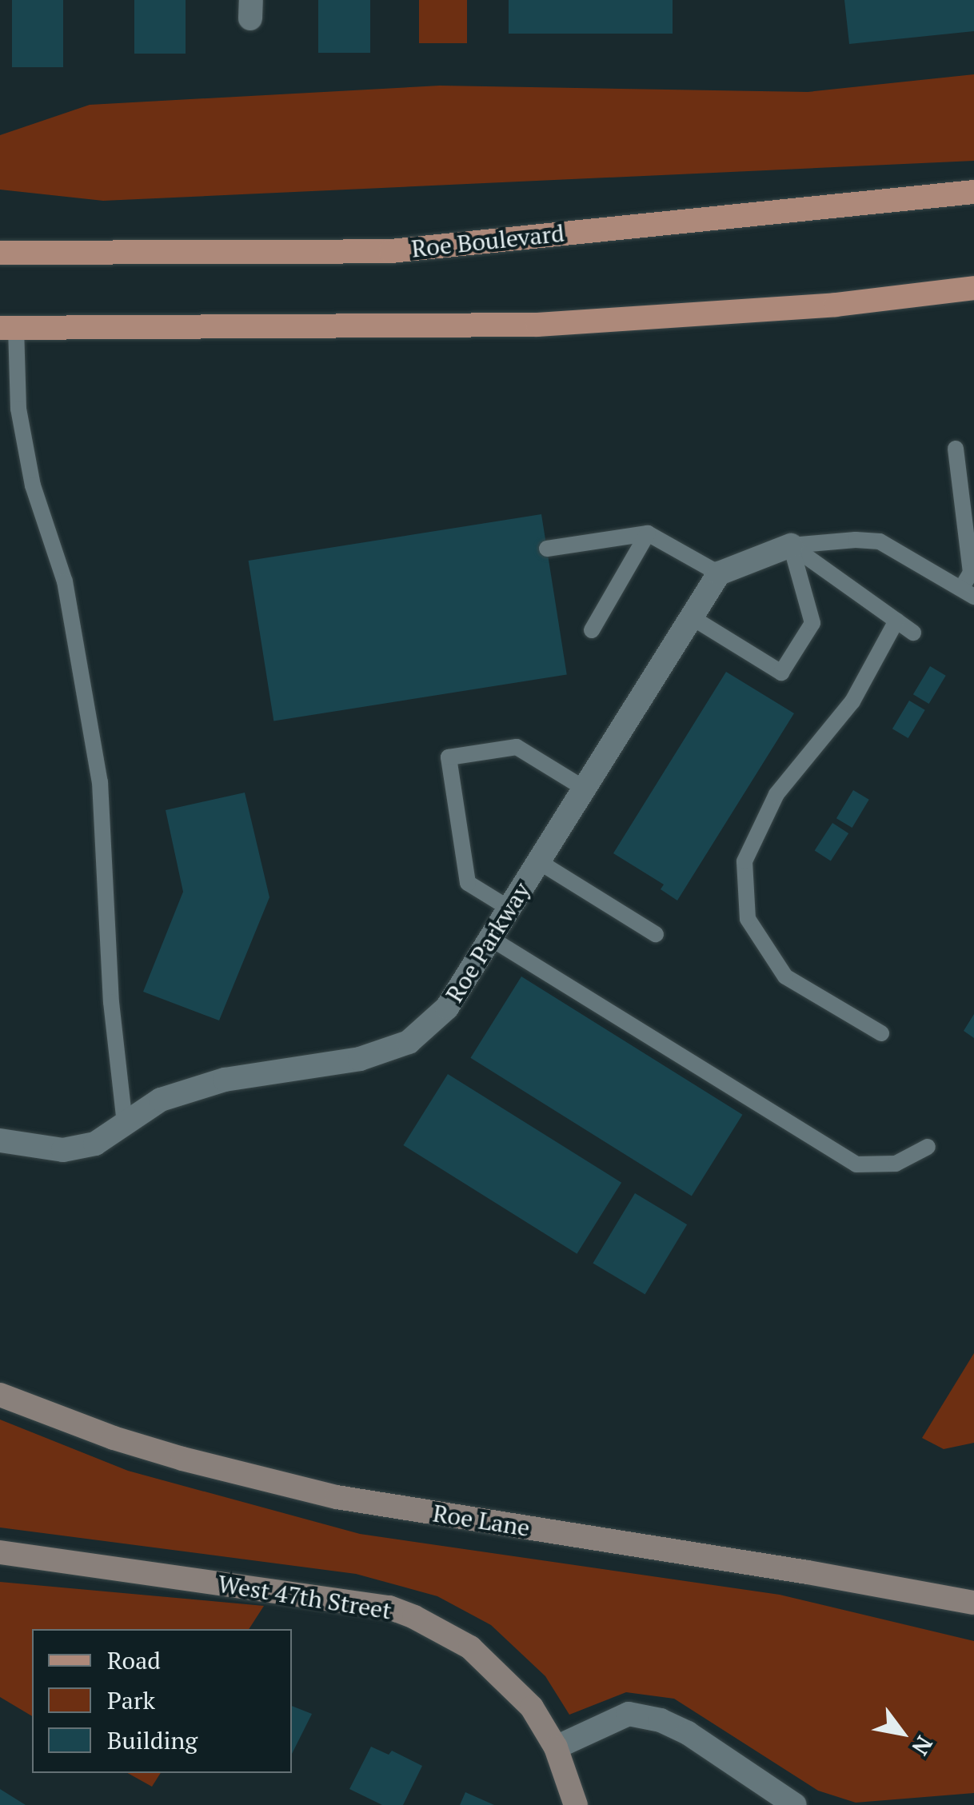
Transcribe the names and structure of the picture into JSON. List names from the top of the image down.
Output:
{
  "streets": {
    "main road": ["Roe Boulevard"],
    "street": ["Roe Parkway", "Roe Lane", "West 47th Street"]
  },
  "legend": ["Road", "Park", "Building"],
  "north": "bottom right"
}
